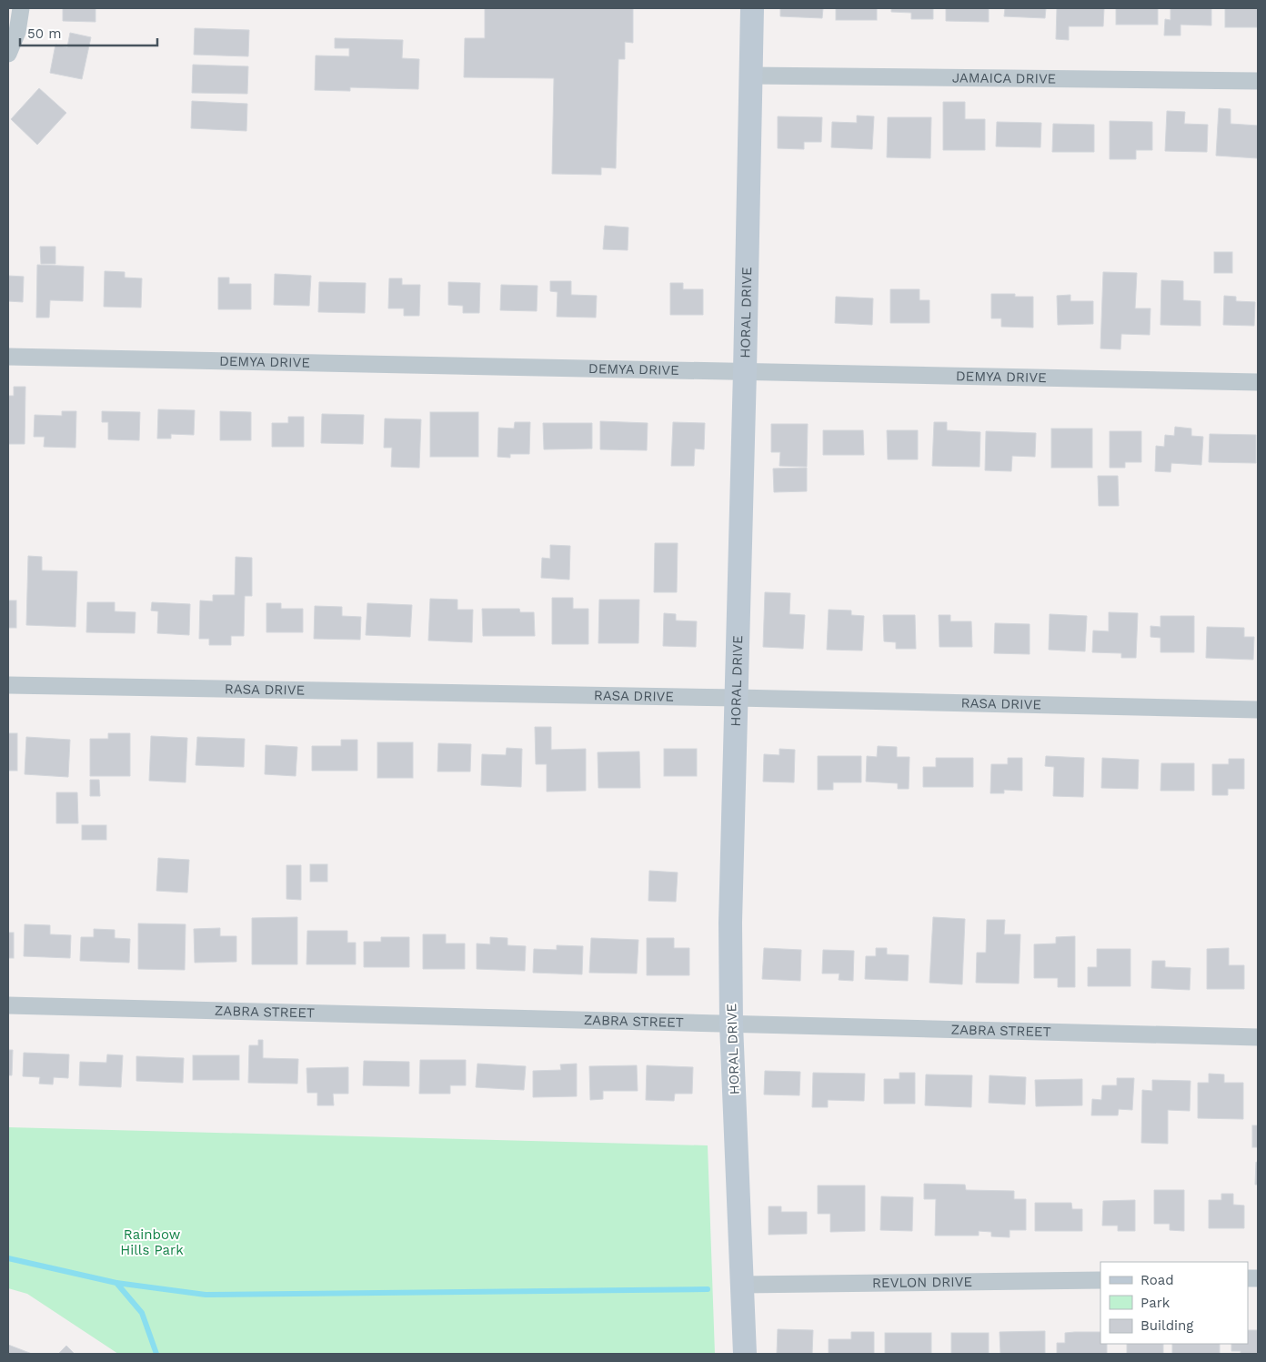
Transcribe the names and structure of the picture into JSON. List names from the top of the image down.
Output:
{
  "streets": {
    "street": [
      "JAMAICA DRIVE",
      "HORAL DRIVE",
      "DEMYA DRIVE",
      "RASA DRIVE",
      "ZABRA STREET",
      "REVLON DRIVE"
    ]
  },
  "crossings": [
    ["JAMAICA DRIVE", "HORAL DRIVE"],
    ["HORAL DRIVE", "DEMYA DRIVE"],
    ["HORAL DRIVE", "RASA DRIVE"],
    ["HORAL DRIVE", "ZABRA STREET"],
    ["HORAL DRIVE", "REVLON DRIVE"]
  ],
  "parks": ["Rainbow Hills Park"],
  "legend": ["Road", "Park", "Building"],
  "scale_bar": "50 m"
}
